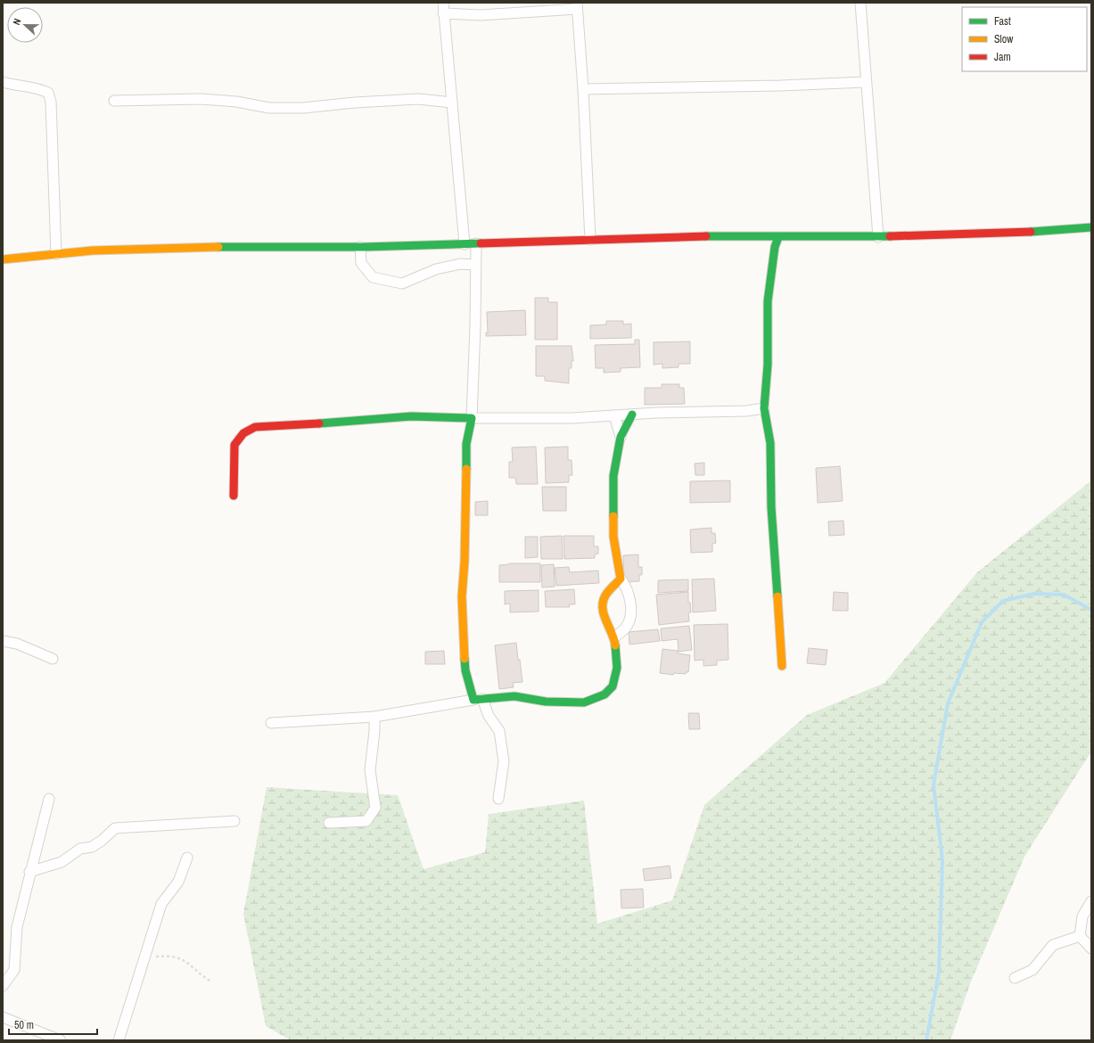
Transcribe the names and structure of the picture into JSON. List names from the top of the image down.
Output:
{
  "legend": ["Fast", "Slow", "Jam"],
  "scale_bar": "50 m",
  "north": "left"
}
